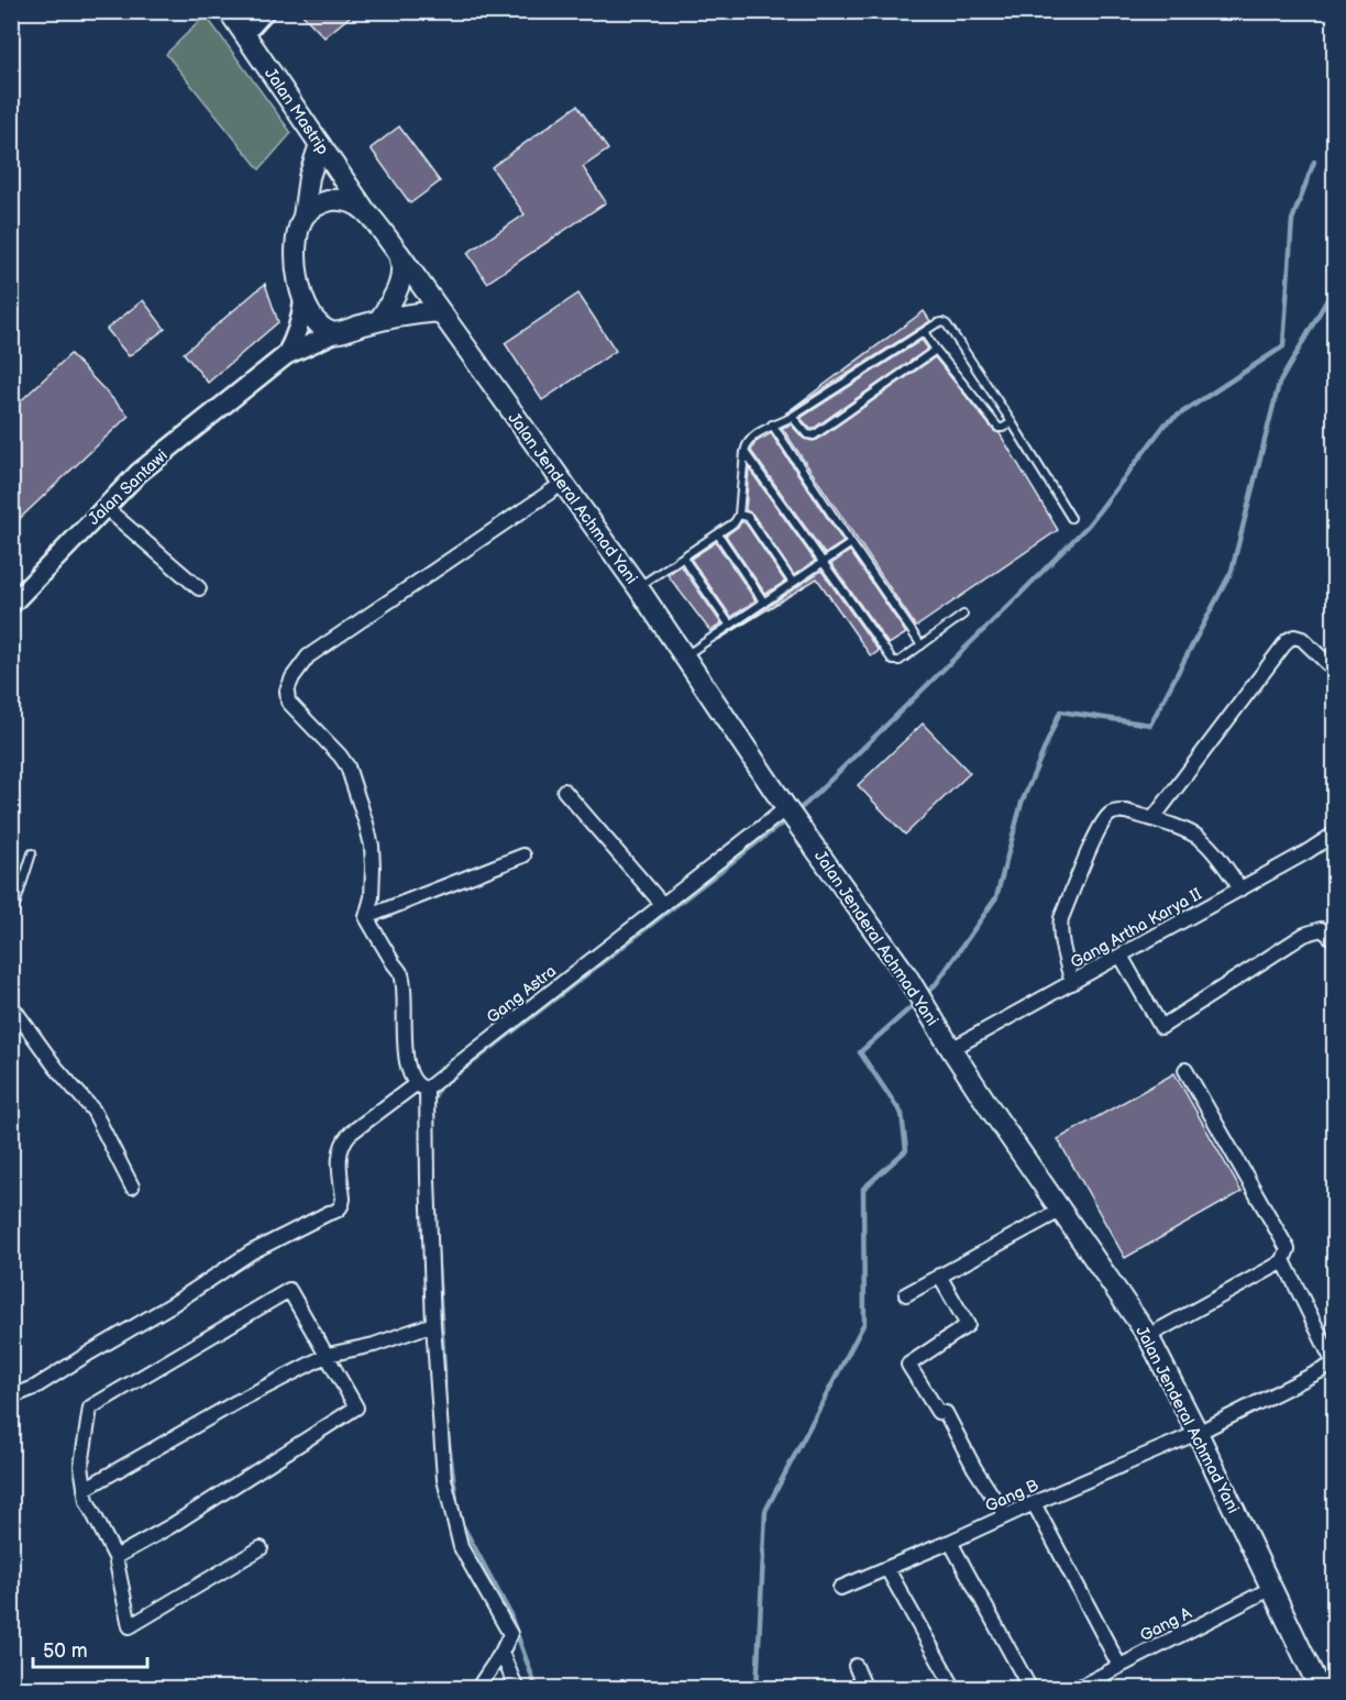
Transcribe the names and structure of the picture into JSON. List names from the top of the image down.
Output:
{
  "streets": {
    "main road": ["Jalan Mastrip", "Jalan Santawi", "Jalan Jenderal Achmad Yani"],
    "street": [
      "Gang Artha Karya II",
      "Gang Astra",
      "Gang B",
      "Gang A"
    ]
  },
  "crossings": [
    ["Jalan Mastrip", "Jalan Santawi"],
    ["Jalan Mastrip", "Jalan Jenderal Achmad Yani"],
    ["Jalan Santawi", "Jalan Jenderal Achmad Yani"],
    ["Jalan Jenderal Achmad Yani", "Gang Artha Karya II"],
    ["Jalan Jenderal Achmad Yani", "Gang Astra"],
    ["Jalan Jenderal Achmad Yani", "Gang B"],
    ["Jalan Jenderal Achmad Yani", "Gang A"]
  ],
  "scale_bar": "50 m"
}
